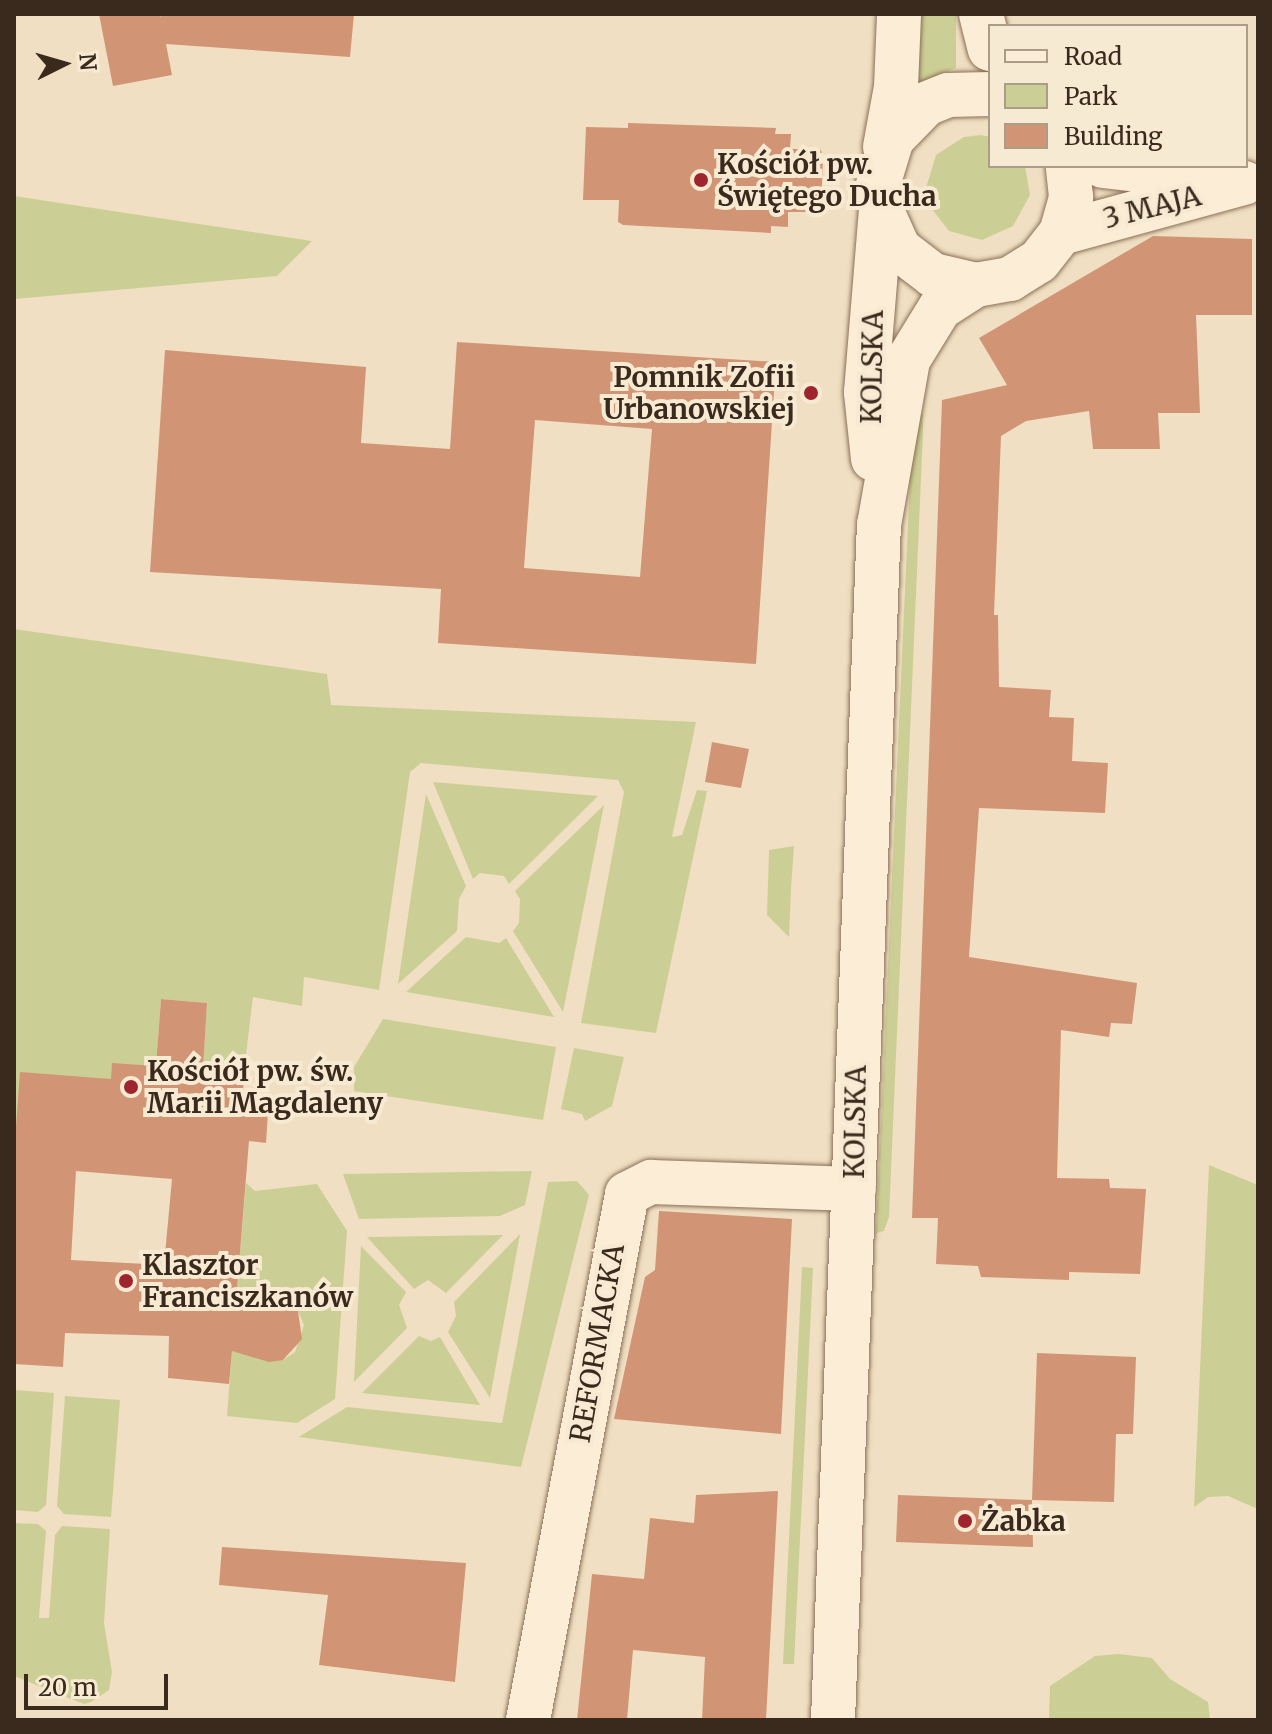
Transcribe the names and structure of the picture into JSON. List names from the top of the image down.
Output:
{
  "streets": {
    "street": ["3 MAJA", "KOLSKA", "REFORMACKA"]
  },
  "crossings": [
    ["KOLSKA", "REFORMACKA"]
  ],
  "places": [
    "Kościół pw. Świętego Ducha",
    "Pomnik Zofii Urbanowskiej",
    "Kościół pw. św. Marii Magdaleny",
    "Klasztor Franciszkanów",
    "Żabka"
  ],
  "legend": ["Road", "Park", "Building"],
  "scale_bar": "20 m",
  "north": "right"
}
